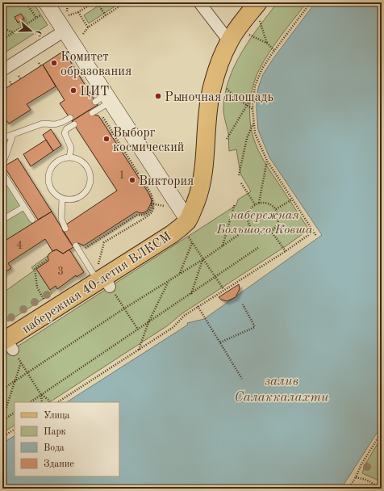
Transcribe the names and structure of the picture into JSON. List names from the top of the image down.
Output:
{
  "streets": {
    "main road": ["набережная 40-летия ВЛКСМ"]
  },
  "water": ["залив Салаккалахти"],
  "parks": ["набережная Большого Ковша"],
  "places": [
    "Комитет образования",
    "ЦИТ",
    "Рыночная площадь",
    "Выборг космический",
    "Виктория"
  ],
  "house_numbers": ["1", "4", "3"],
  "legend": [
    "Улица",
    "Парк",
    "Вода",
    "Здание"
  ],
  "north": "right"
}
